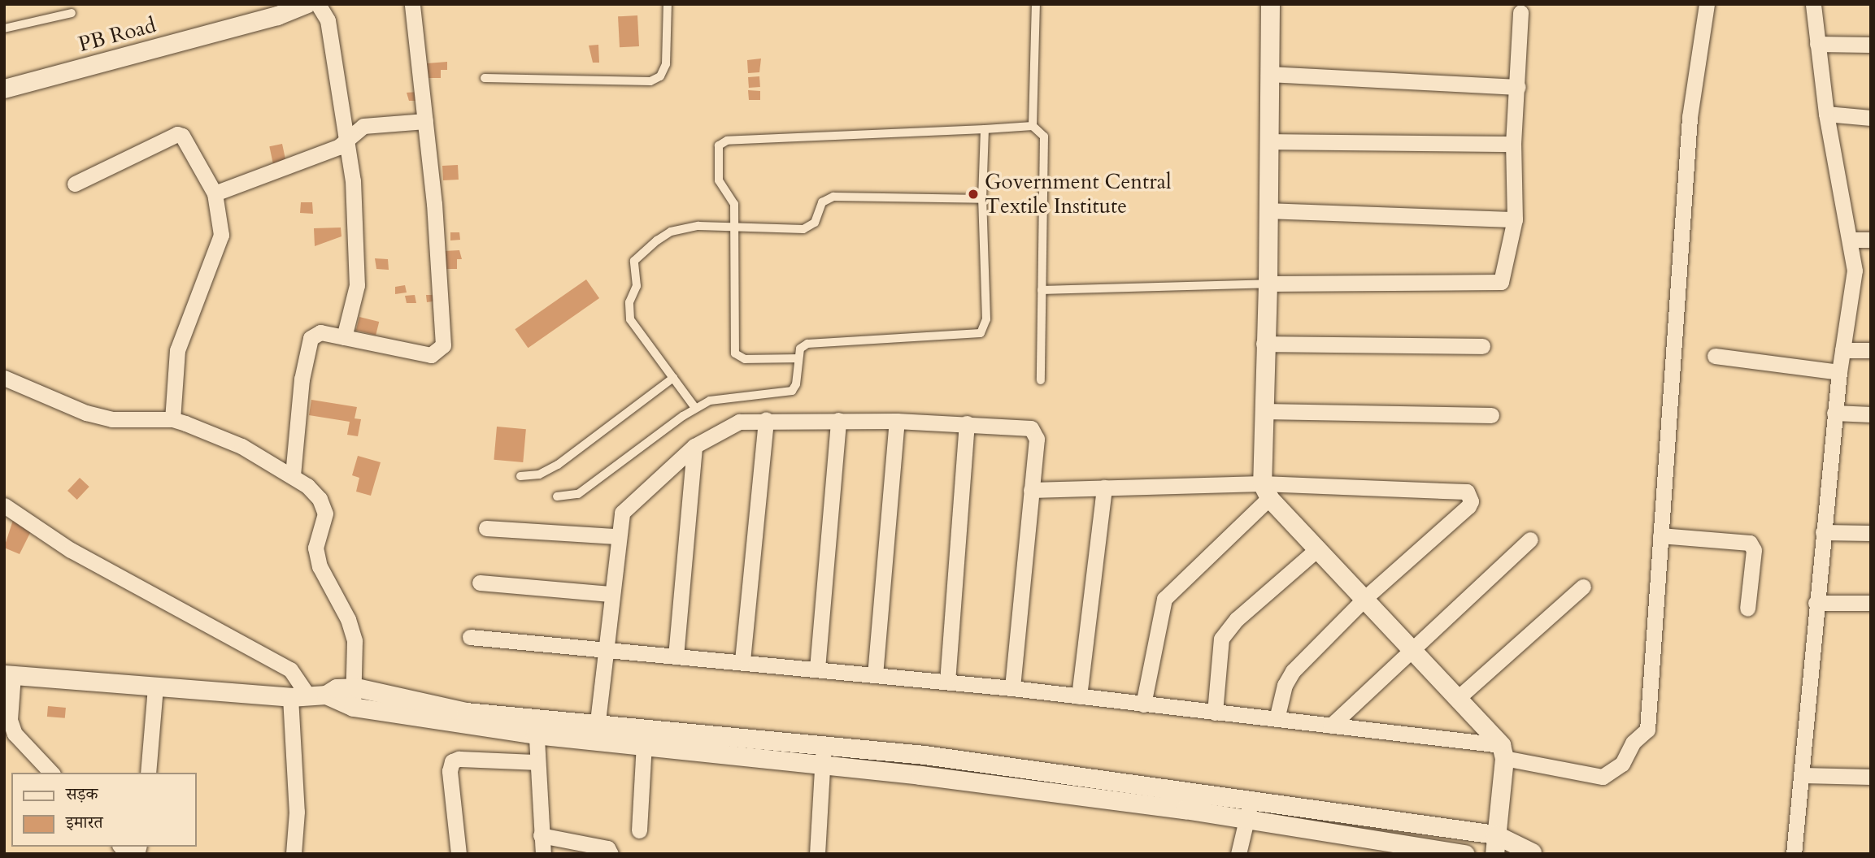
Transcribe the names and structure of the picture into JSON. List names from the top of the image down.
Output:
{
  "streets": {
    "street": ["PB Road"]
  },
  "places": ["Government Central Textile Institute"],
  "legend": ["सड़क", "इमारत"]
}
